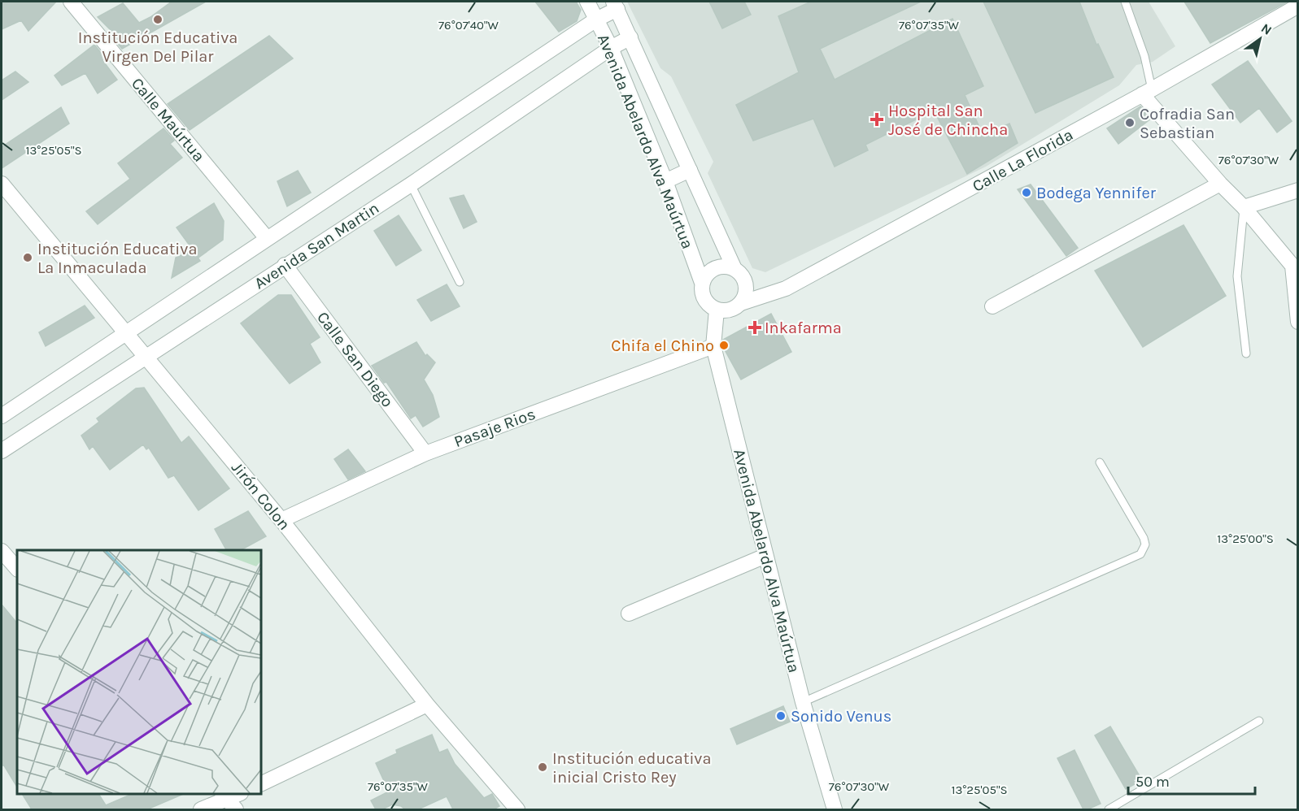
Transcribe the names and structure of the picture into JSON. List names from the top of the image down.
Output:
{
  "streets": {
    "street": [
      "Calle Maúrtua",
      "Avenida Abelardo Alva Maúrtua",
      "Calle La Florida",
      "Avenida San Martin",
      "Calle San Diego",
      "Pasaje Rios",
      "Jirón Colon"
    ]
  },
  "crossings": [
    ["Calle Maúrtua", "Avenida San Martin"],
    ["Avenida Abelardo Alva Maúrtua", "Calle La Florida"],
    ["Avenida Abelardo Alva Maúrtua", "Avenida San Martin"],
    ["Avenida Abelardo Alva Maúrtua", "Pasaje Rios"],
    ["Avenida San Martin", "Calle San Diego"],
    ["Avenida San Martin", "Jirón Colon"],
    ["Calle San Diego", "Pasaje Rios"],
    ["Pasaje Rios", "Jirón Colon"]
  ],
  "places": {
    "other": [
      "Institución Educativa Virgen Del Pilar",
      "Cofradia San Sebastian",
      "Bodega Yennifer",
      "Institución Educativa La Inmaculada",
      "Chifa el Chino",
      "Sonido Venus",
      "Institución educativa inicial Cristo Rey"
    ],
    "health": ["Hospital San José de Chincha", "Inkafarma"]
  },
  "scale_bar": "50 m",
  "north": "top right",
  "coordinates": [
    "76°07'40\"W",
    "76°07'35\"W",
    "13°25'05\"S",
    "76°07'30\"W",
    "13°25'00\"S"
  ]
}
